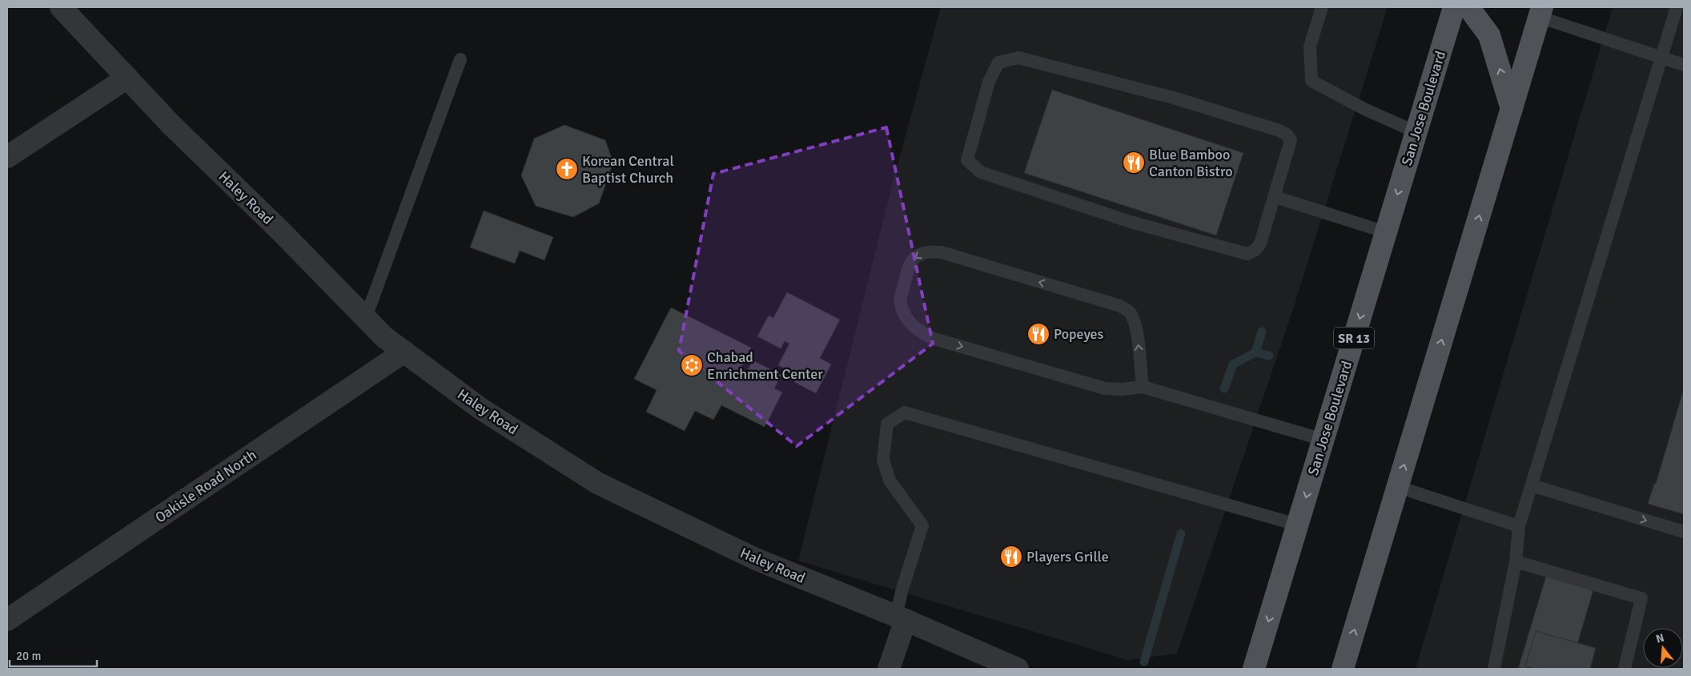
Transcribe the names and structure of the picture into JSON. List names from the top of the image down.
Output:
{
  "streets": {
    "main road": ["San Jose Boulevard", "SR 13"],
    "street": ["Haley Road", "Oakisle Road North"]
  },
  "crossings": [
    ["Haley Road", "Oakisle Road North"]
  ],
  "places": {
    "restaurant": ["Blue Bamboo Canton Bistro", "Popeyes", "Players Grille"],
    "church": ["Korean Central Baptist Church"],
    "synagogue": ["Chabad Enrichment Center"]
  },
  "scale_bar": "20 m",
  "north": "top"
}
